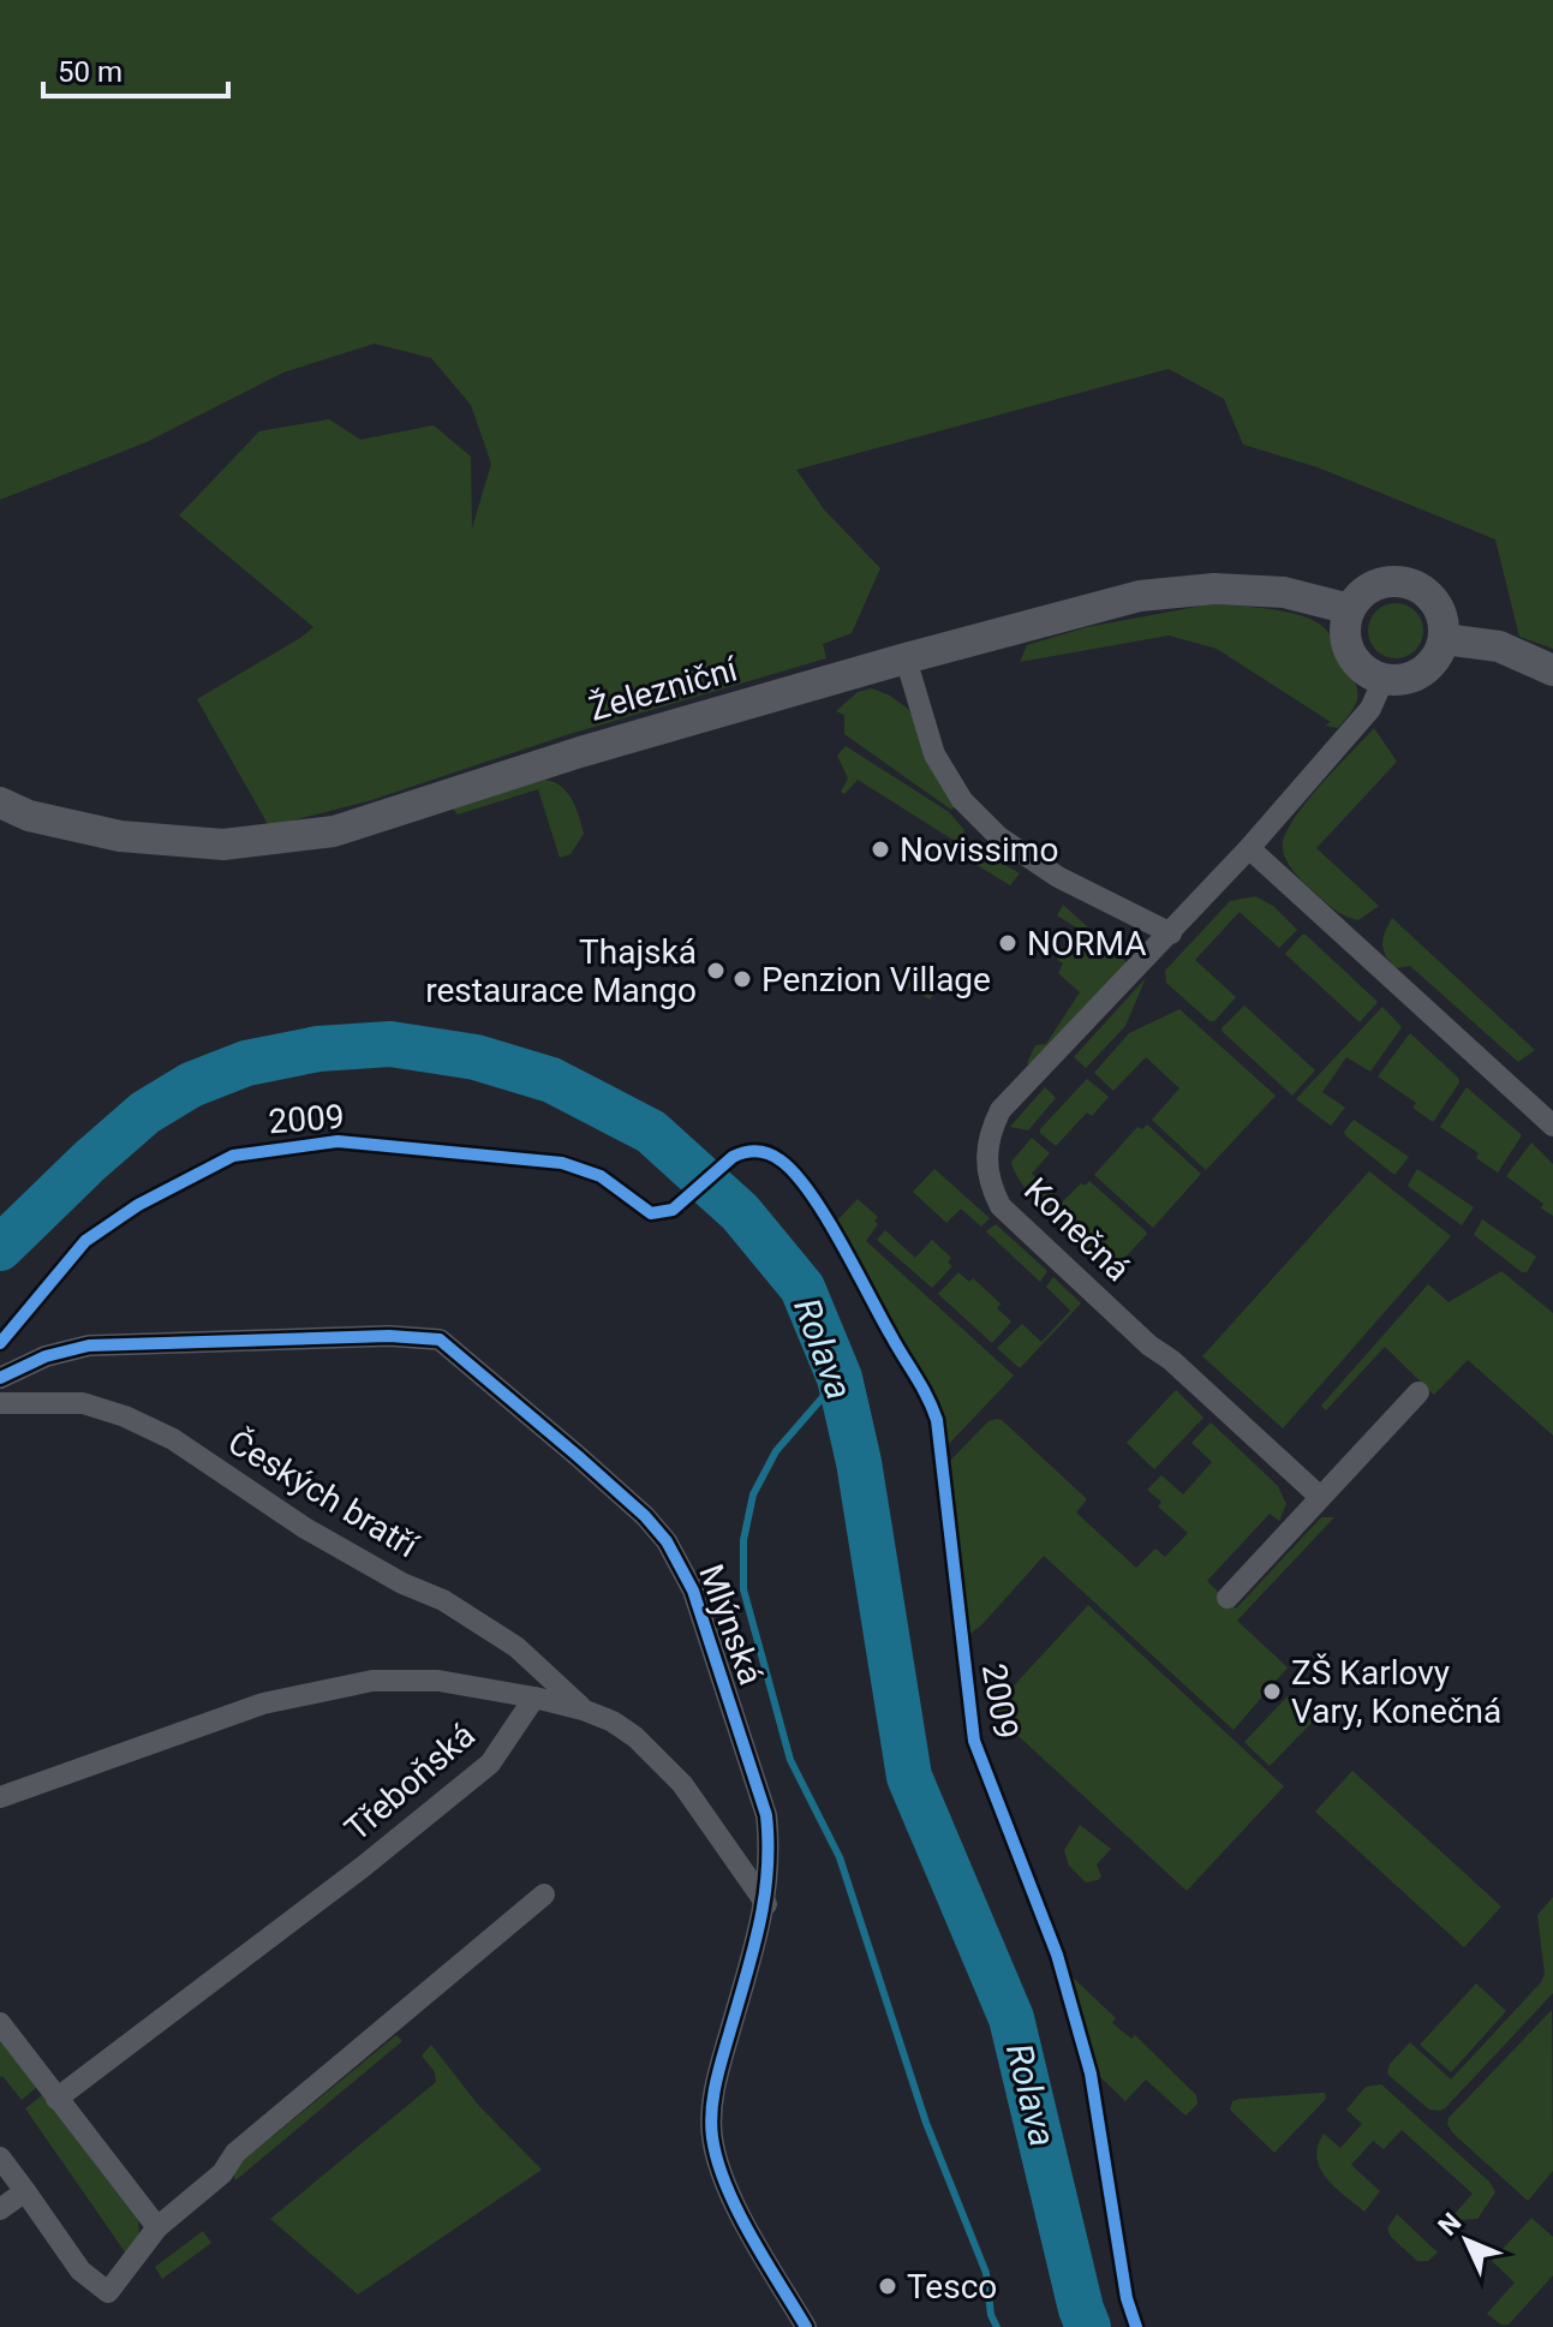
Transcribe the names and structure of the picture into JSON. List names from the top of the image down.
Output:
{
  "streets": {
    "street": [
      "Železniční",
      "Konečná",
      "Českých bratří",
      "Mlýnská",
      "Třeboňská"
    ],
    "cycle path": ["2009"]
  },
  "crossings": [
    ["Železniční", "Konečná"],
    ["Českých bratří", "Mlýnská"],
    ["Českých bratří", "Třeboňská"]
  ],
  "water": ["Rolava"],
  "places": [
    "Novissimo",
    "NORMA",
    "Thajská restaurace Mango",
    "Penzion Village",
    "ZŠ Karlovy Vary, Konečná",
    "Tesco"
  ],
  "scale_bar": "50 m",
  "north": "top left"
}
